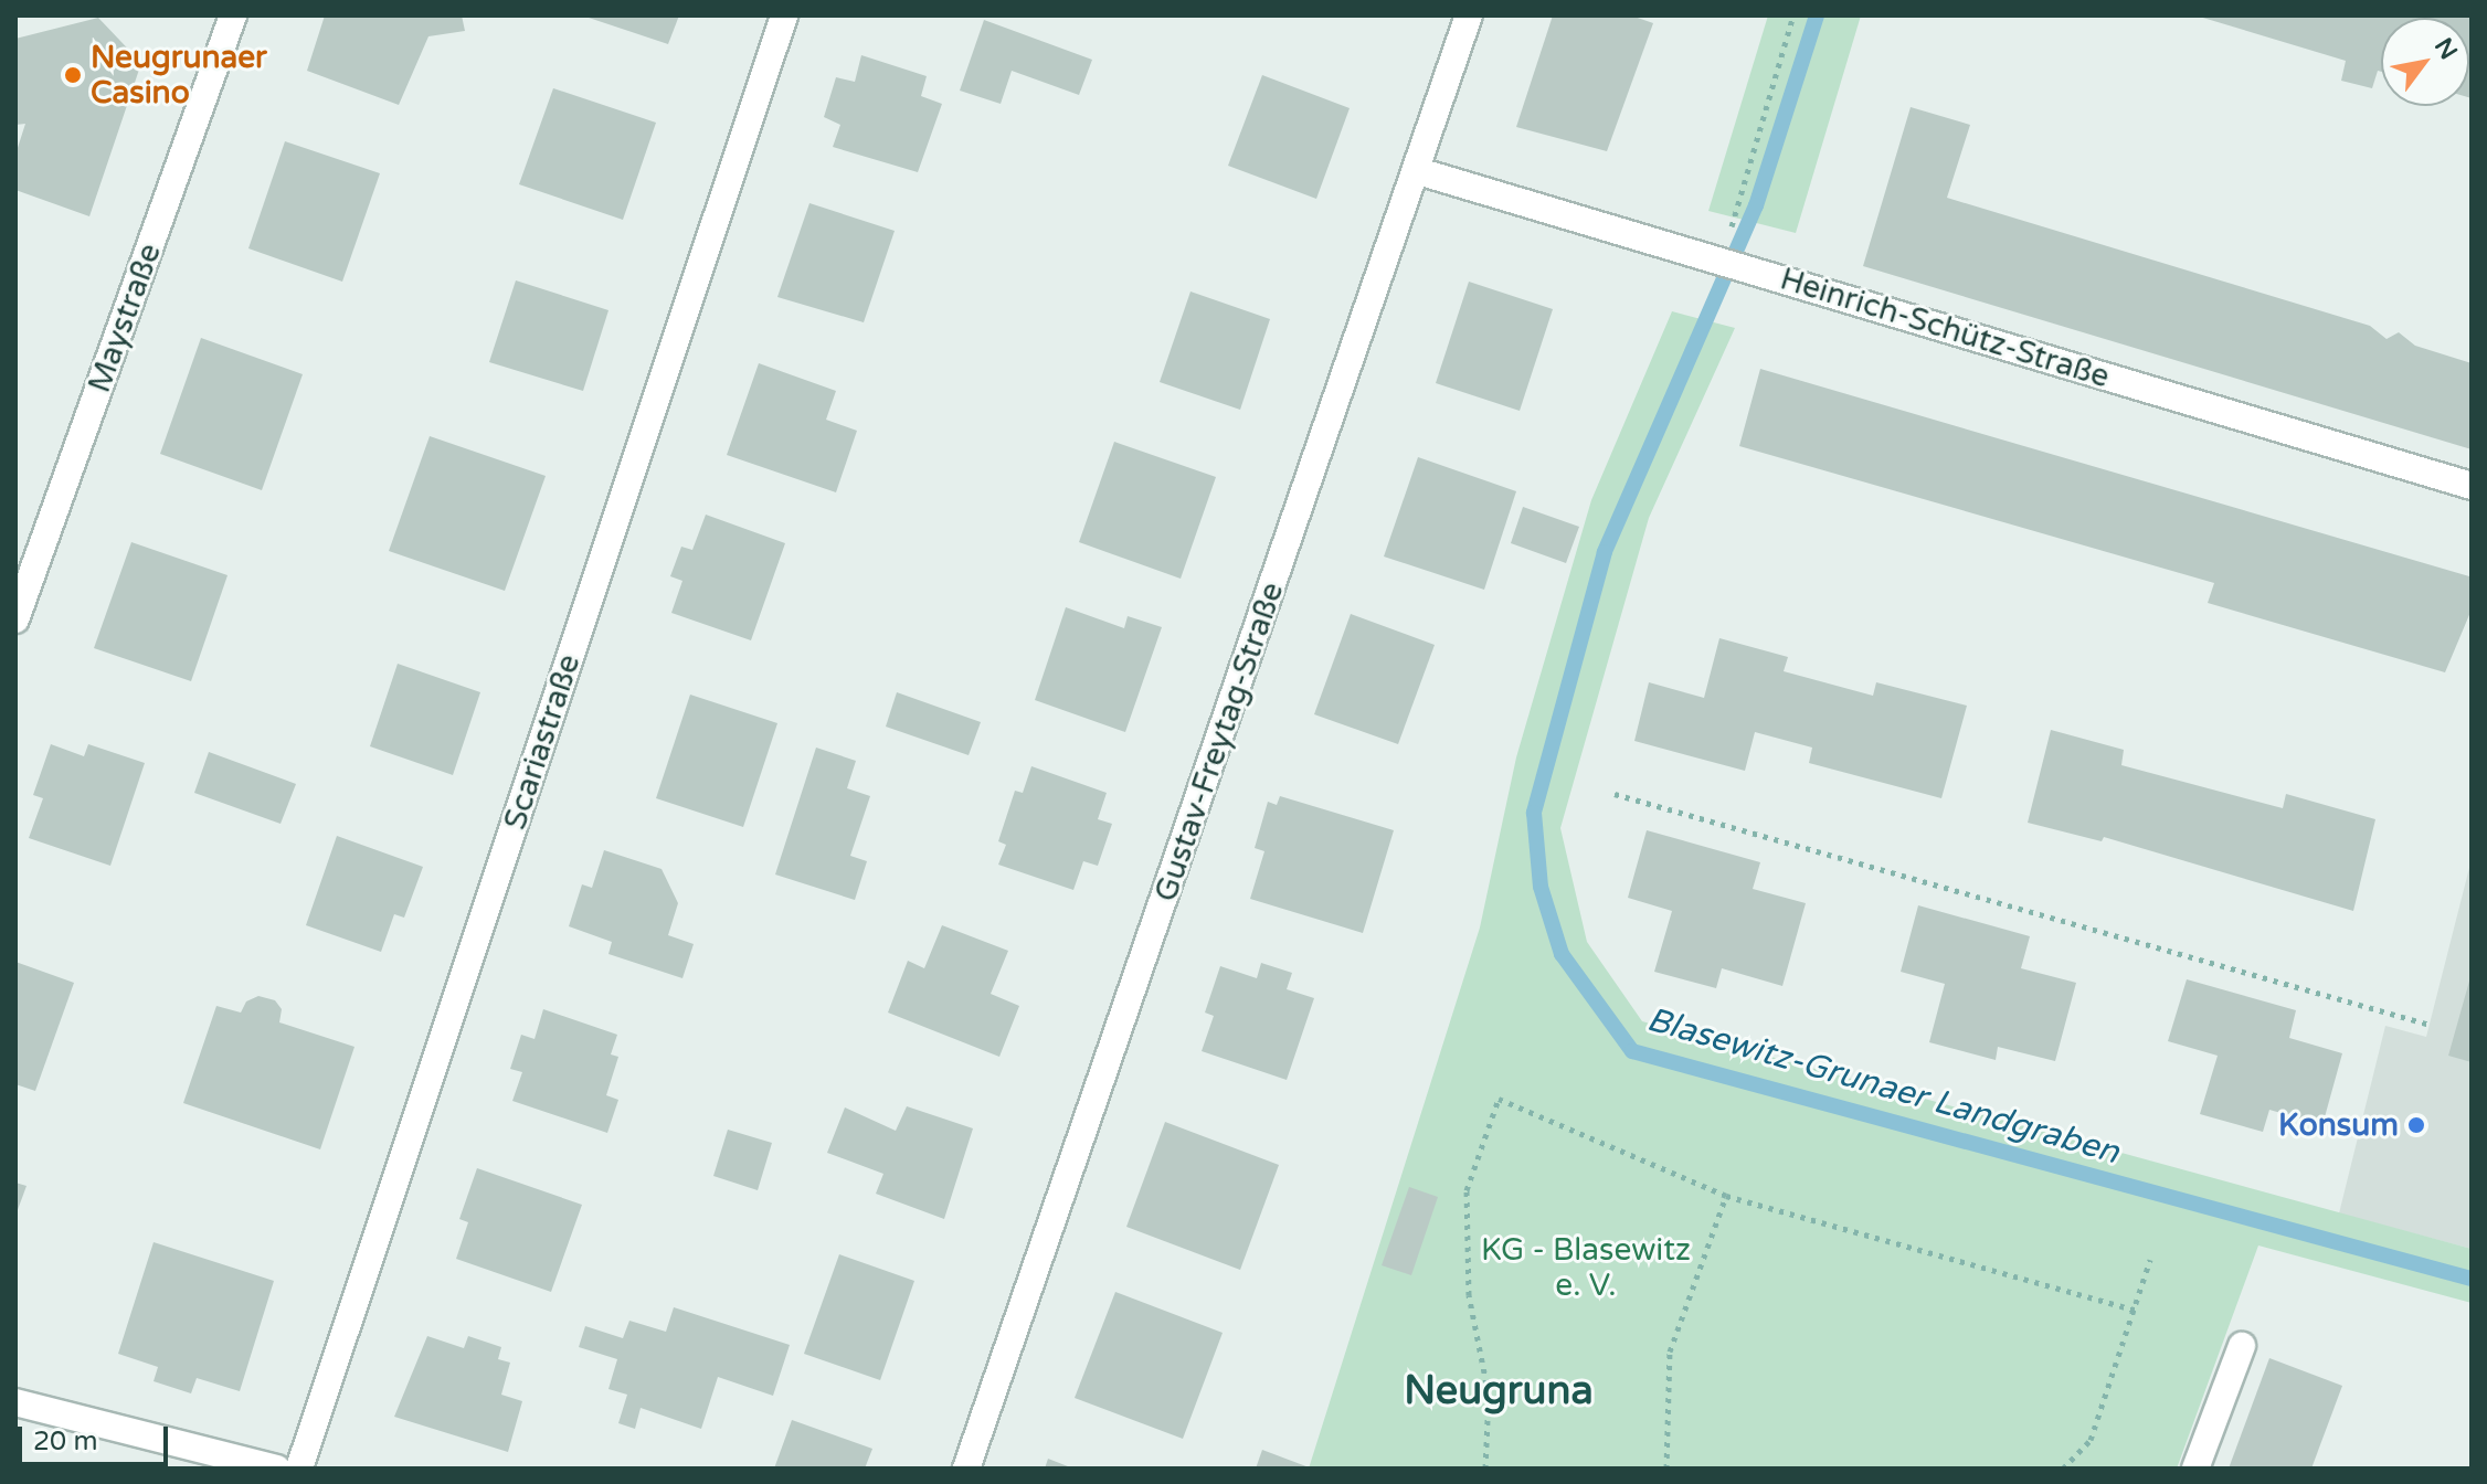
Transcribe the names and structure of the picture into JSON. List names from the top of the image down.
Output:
{
  "streets": {
    "street": [
      "Maystraße",
      "Heinrich-Schütz-Straße",
      "Scariastraße",
      "Gustav-Freytag-Straße"
    ]
  },
  "crossings": [
    ["Heinrich-Schütz-Straße", "Gustav-Freytag-Straße"]
  ],
  "districts": ["Neugruna"],
  "water": ["Blasewitz‐Grunaer Landgraben"],
  "parks": ["KG - Blasewitz e. V."],
  "places": ["Neugrunaer Casino", "Konsum"],
  "scale_bar": "20 m",
  "north": "top right"
}
